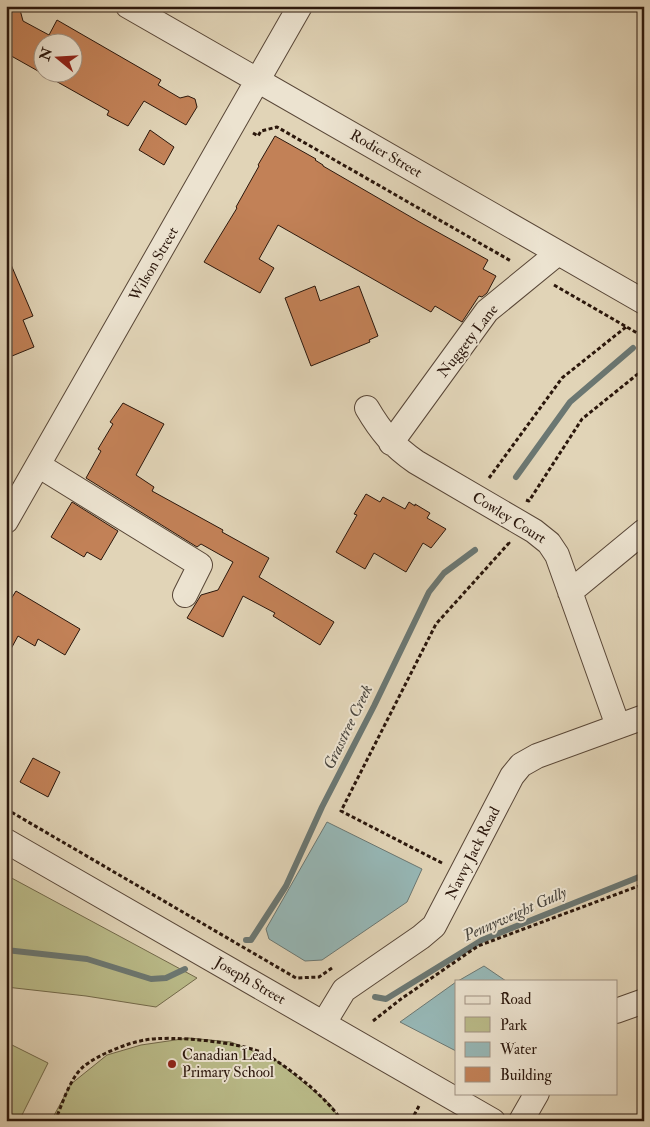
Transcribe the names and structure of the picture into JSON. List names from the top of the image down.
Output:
{
  "streets": {
    "street": [
      "Rodier Street",
      "Wilson Street",
      "Nuggety Lane",
      "Cowley Court",
      "Navvy Jack Road",
      "Joseph Street"
    ]
  },
  "crossings": [
    ["Rodier Street", "Wilson Street"],
    ["Rodier Street", "Nuggety Lane"],
    ["Nuggety Lane", "Cowley Court"],
    ["Cowley Court", "Navvy Jack Road"],
    ["Navvy Jack Road", "Joseph Street"]
  ],
  "water": ["Grasstree Creek", "Pennyweight Gully"],
  "places": ["Canadian Lead Primary School"],
  "legend": [
    "Road",
    "Park",
    "Water",
    "Building"
  ],
  "north": "left"
}
